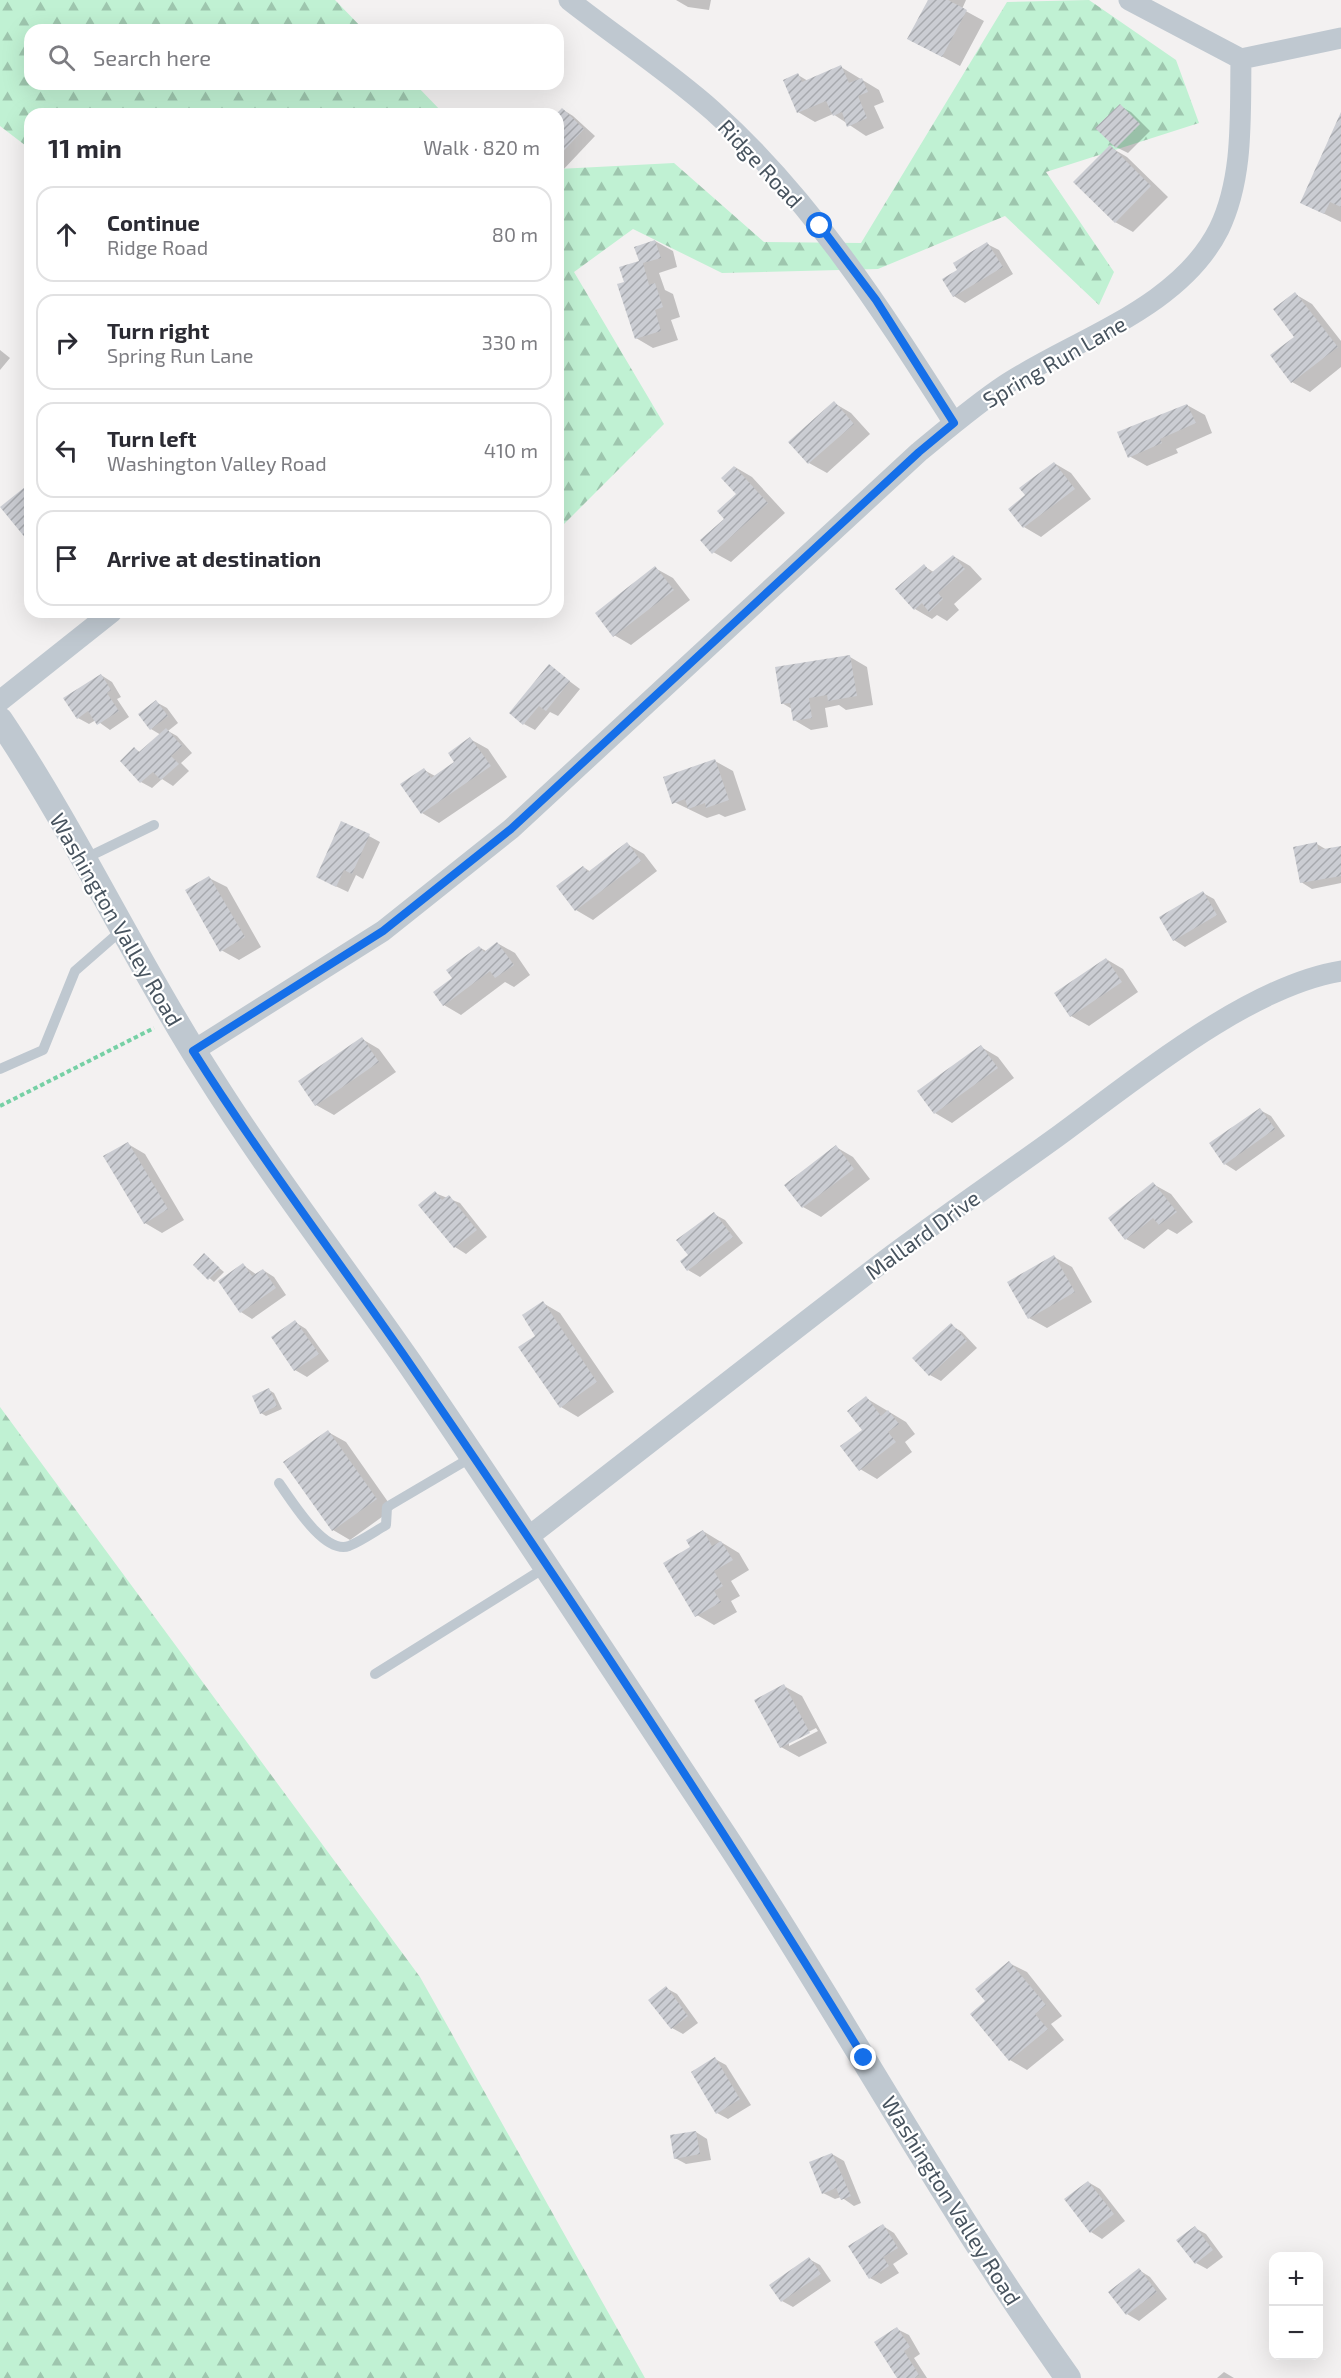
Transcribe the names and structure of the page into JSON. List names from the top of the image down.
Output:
{
  "streets": {
    "street": [
      "Ridge Road",
      "Spring Run Lane",
      "Washington Valley Road",
      "Mallard Drive"
    ]
  },
  "crossings": [
    ["Ridge Road", "Spring Run Lane"],
    ["Spring Run Lane", "Washington Valley Road"],
    ["Washington Valley Road", "Mallard Drive"]
  ],
  "page": {
    "search": "Search here",
    "heading": ["11 min", "Walk · 820 m"],
    "list": [
      ["Continue", "Ridge Road", "80 m"],
      ["Turn right", "Spring Run Lane", "330 m"],
      ["Turn left", "Washington Valley Road", "410 m"],
      "Arrive at destination"
    ],
    "map_buttons": ["+", "−"]
  }
}
